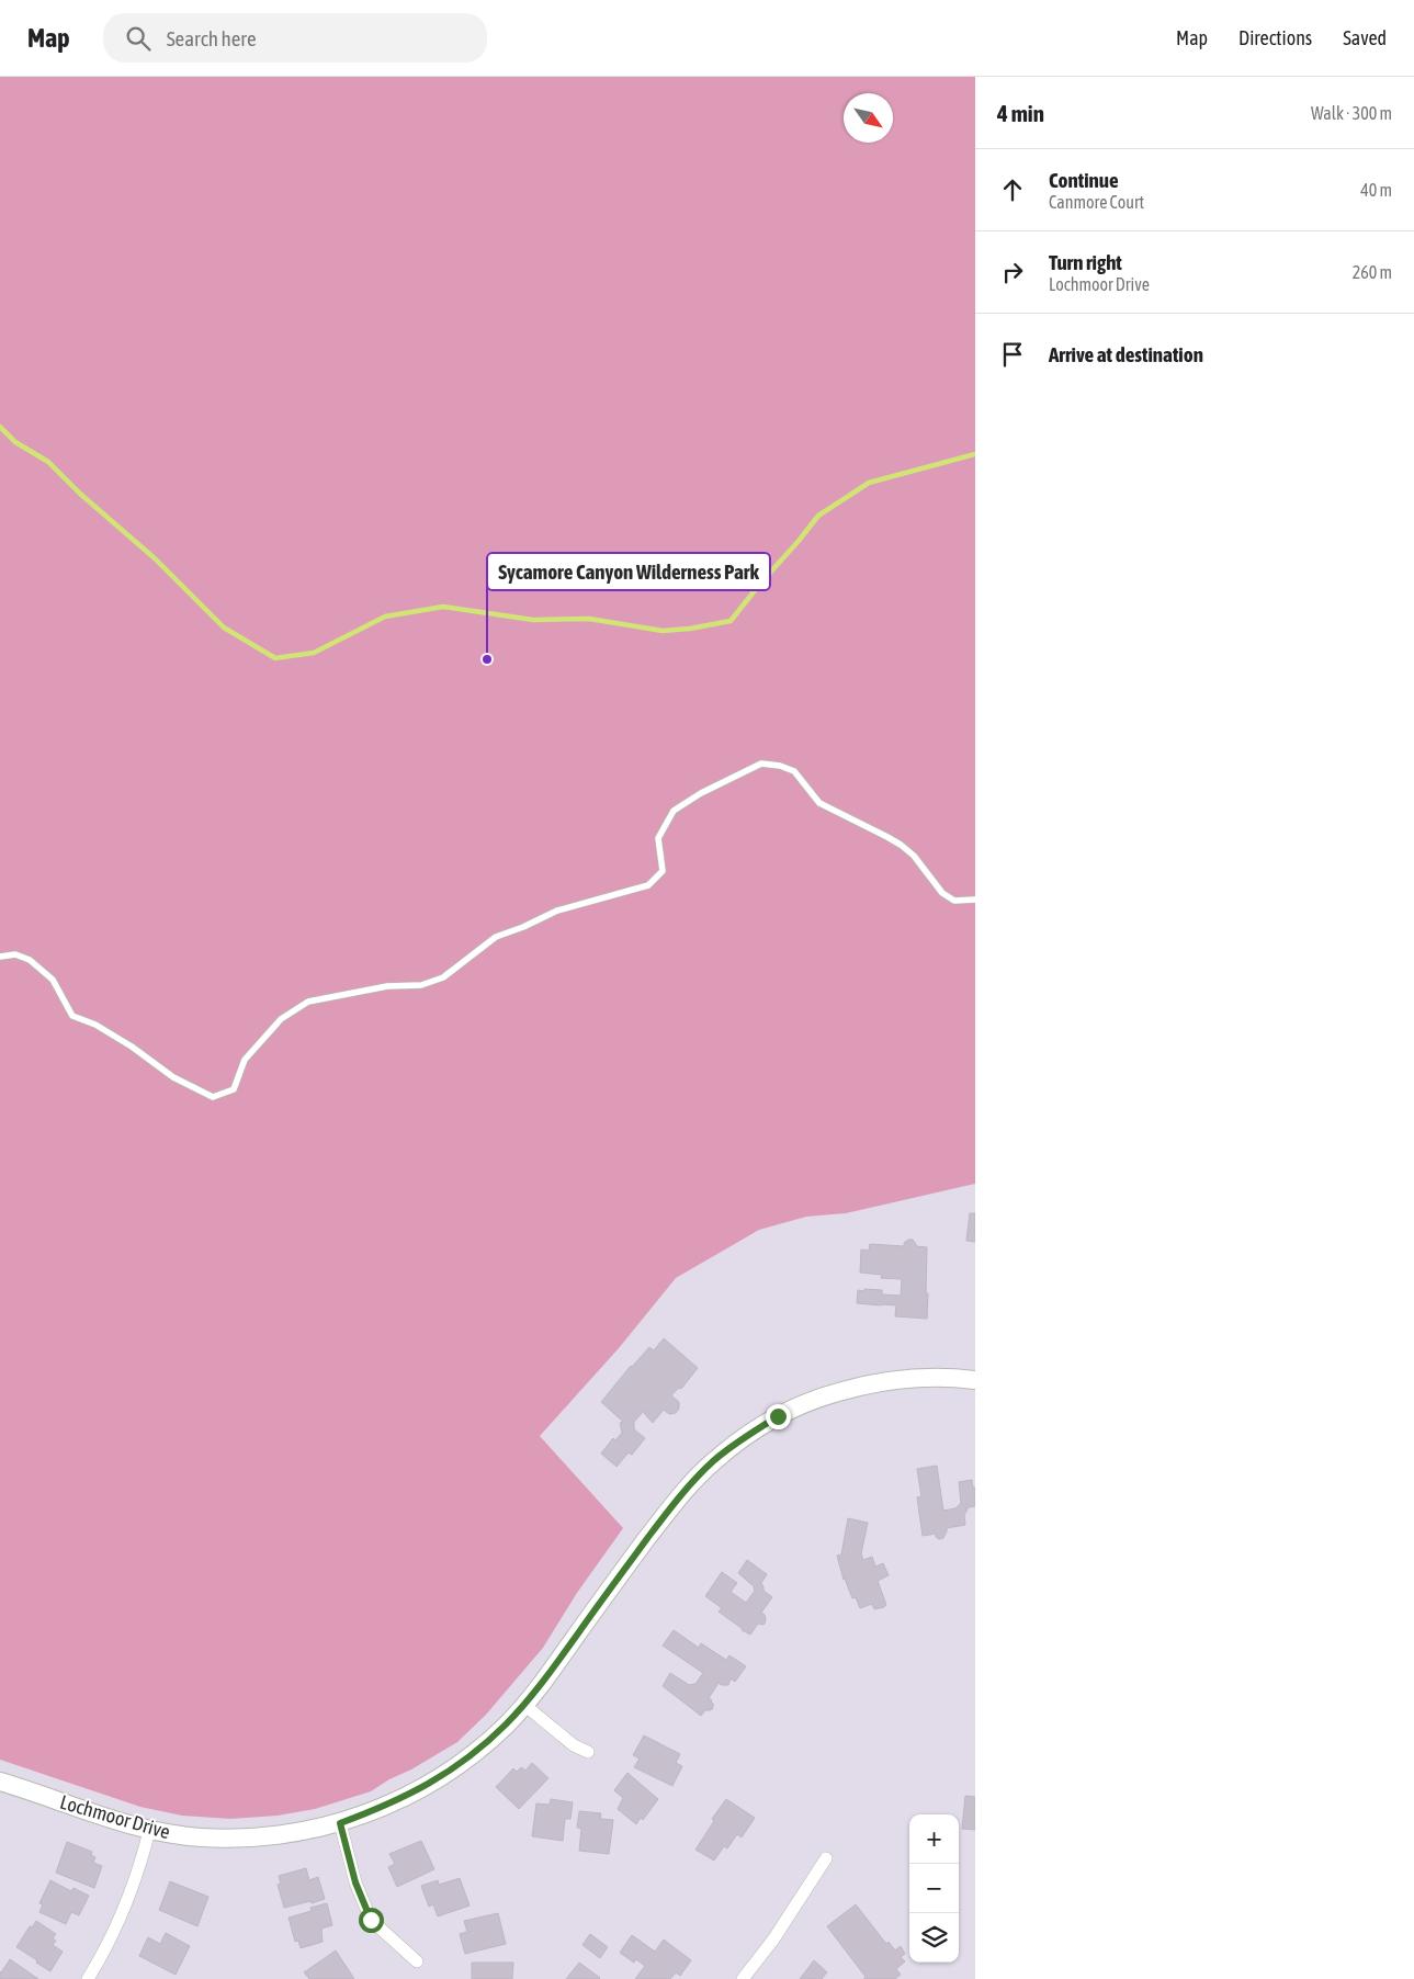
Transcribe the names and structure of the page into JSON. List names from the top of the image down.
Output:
{
  "streets": {
    "street": ["Lochmoor Drive"]
  },
  "places": ["Sycamore Canyon Wilderness Park"],
  "north": "bottom right",
  "page": {
    "header": "Map",
    "search": "Search here",
    "nav": ["Map", "Directions", "Saved"],
    "heading": ["4 min", "Walk · 300 m"],
    "list": [
      ["Continue", "Canmore Court", "40 m"],
      ["Turn right", "Lochmoor Drive", "260 m"],
      "Arrive at destination"
    ],
    "map_buttons": ["+", "−"]
  }
}
